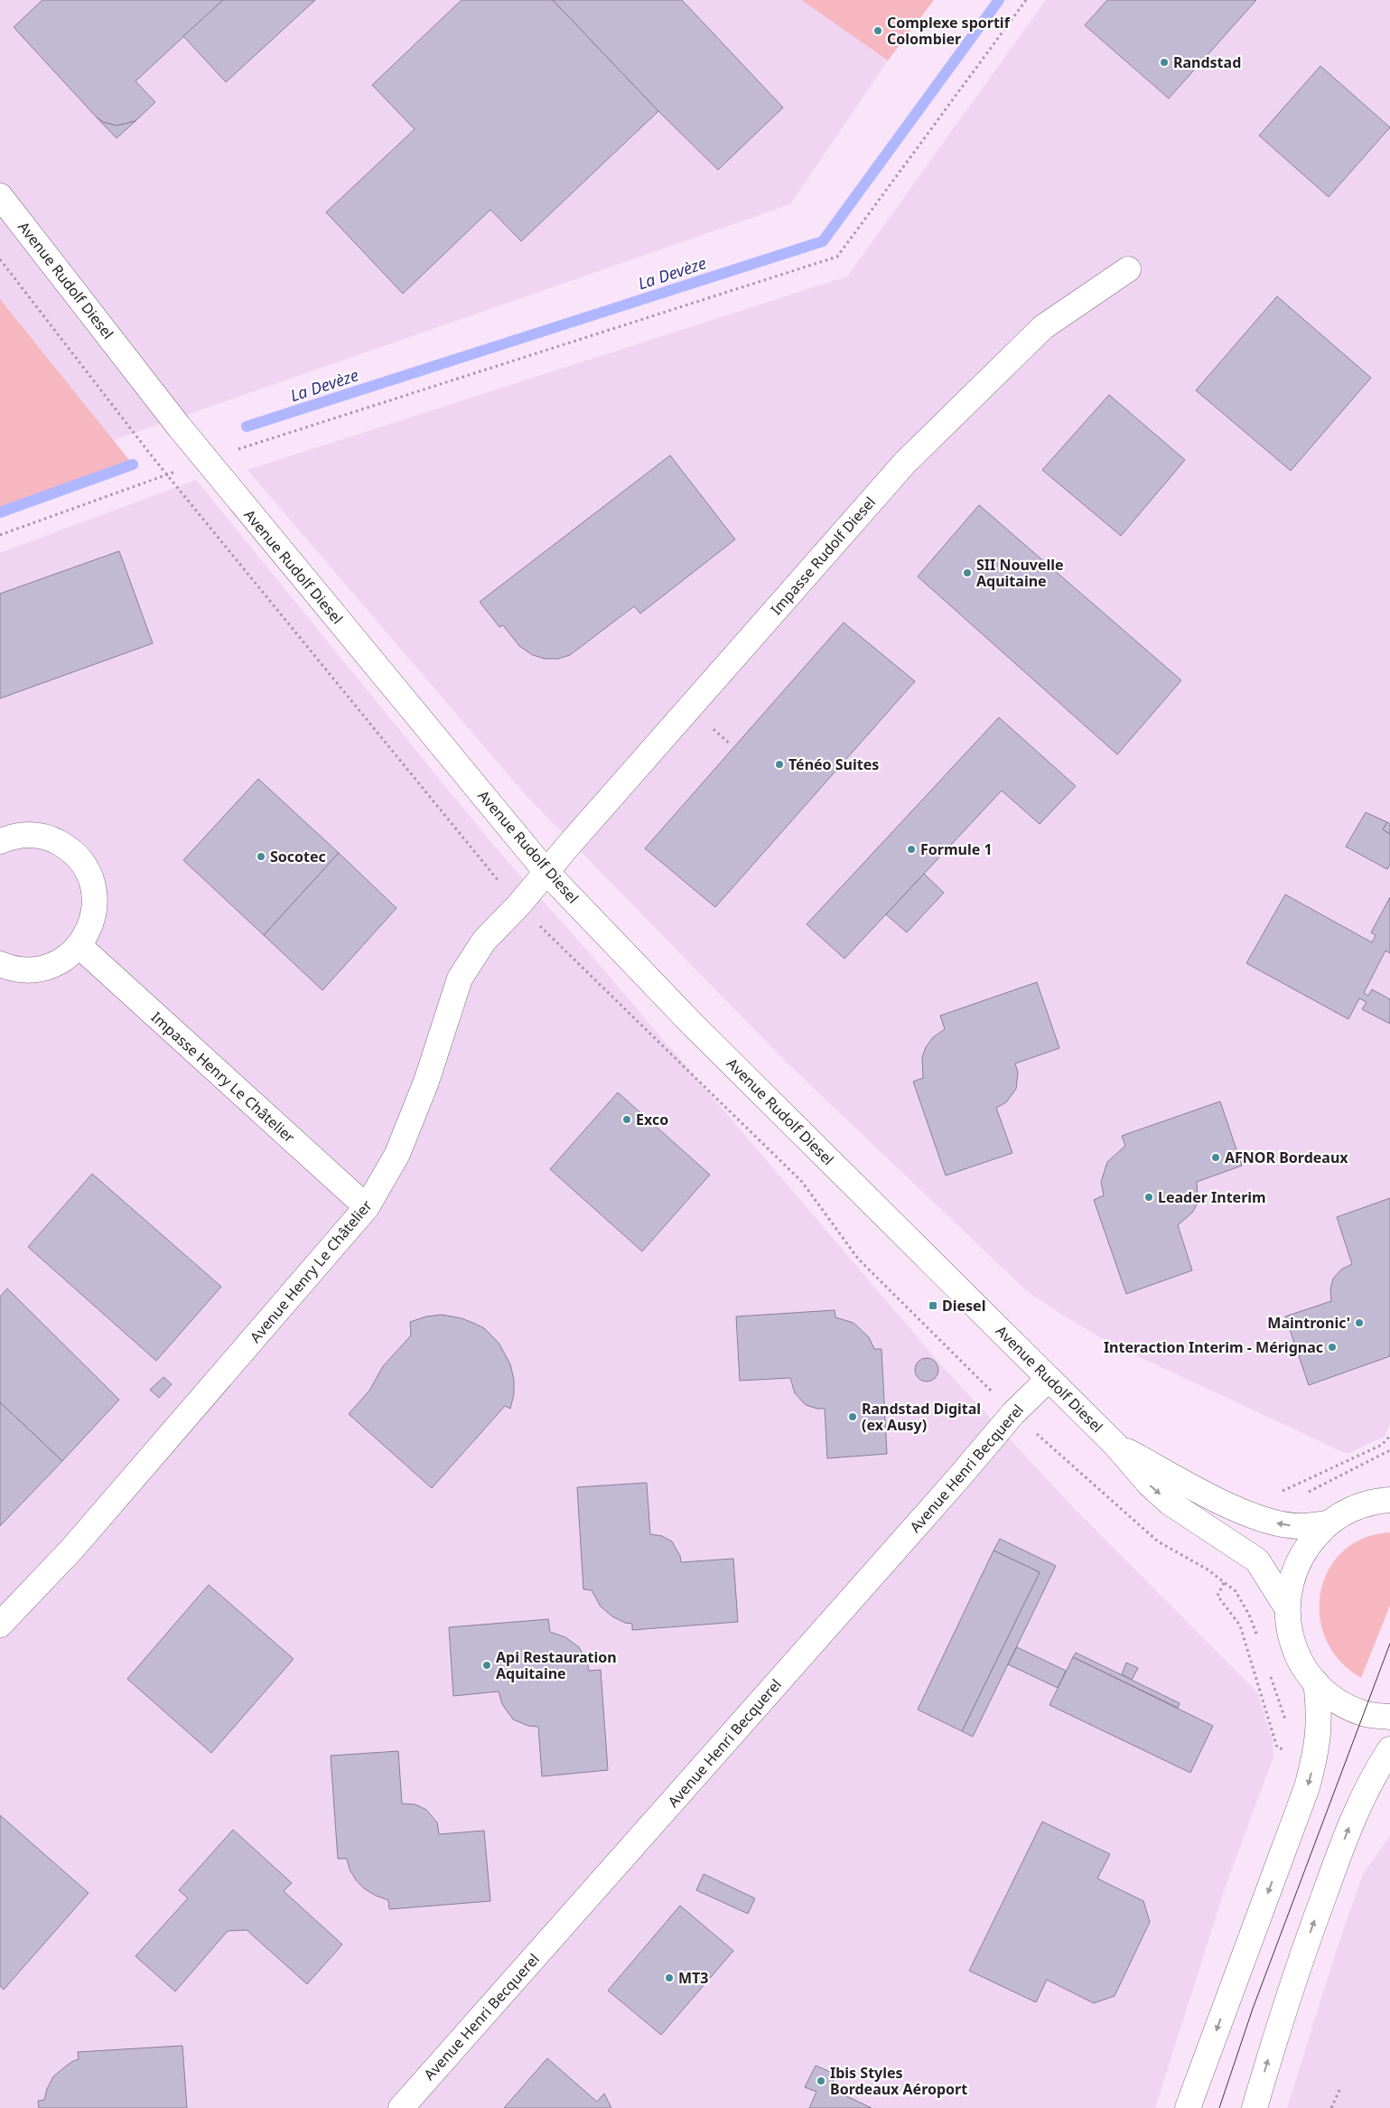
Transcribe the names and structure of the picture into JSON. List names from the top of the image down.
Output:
{
  "streets": {
    "street": [
      "Avenue Rudolf Diesel",
      "Impasse Rudolf Diesel",
      "Impasse Henry Le Châtelier",
      "Avenue Henry Le Châtelier",
      "Avenue Henri Becquerel"
    ]
  },
  "crossings": [
    ["Avenue Rudolf Diesel", "Impasse Rudolf Diesel"],
    ["Avenue Rudolf Diesel", "Avenue Henry Le Châtelier"],
    ["Avenue Rudolf Diesel", "Avenue Henri Becquerel"],
    ["Impasse Rudolf Diesel", "Avenue Henry Le Châtelier"],
    ["Impasse Henry Le Châtelier", "Avenue Henry Le Châtelier"]
  ],
  "water": ["La Devèze"],
  "places": {
    "other": [
      "Complexe sportif Colombier",
      "Randstad",
      "SII Nouvelle Aquitaine",
      "Ténéo Suites",
      "Formule 1",
      "Socotec",
      "Exco",
      "AFNOR Bordeaux",
      "Leader Interim",
      "Maintronic'",
      "Interaction Interim - Mérignac",
      "Randstad Digital (ex Ausy)",
      "Api Restauration Aquitaine",
      "MT3",
      "Ibis Styles Bordeaux Aéroport"
    ],
    "transit": ["Diesel"]
  }
}
